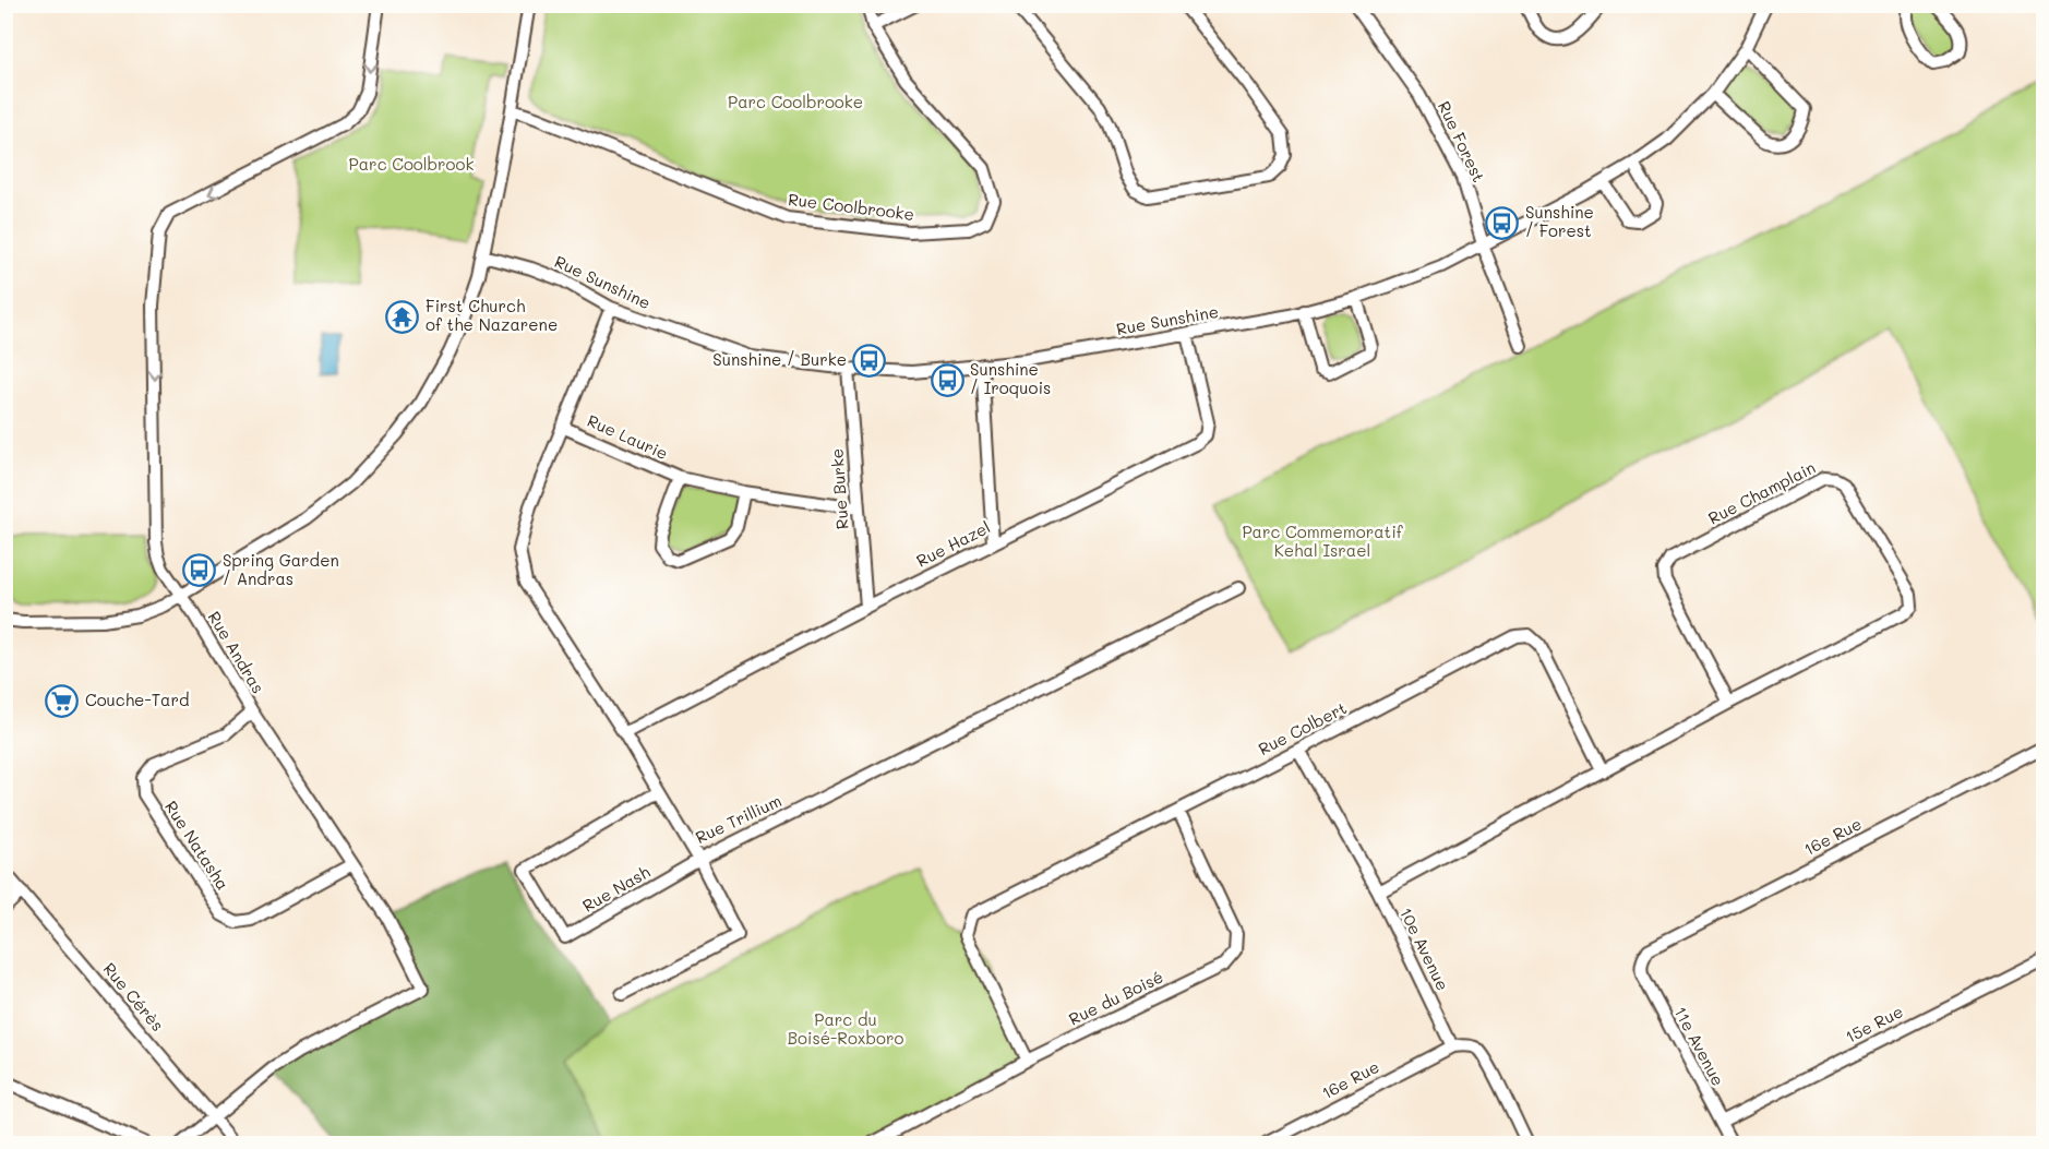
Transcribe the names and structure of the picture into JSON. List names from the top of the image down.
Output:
{
  "streets": {
    "street": [
      "Rue Forest",
      "Rue Coolbrooke",
      "Rue Sunshine",
      "Rue Laurie",
      "Rue Burke",
      "Rue Champlain",
      "Rue Hazel",
      "Rue Andras",
      "Rue Colbert",
      "Rue Trillium",
      "16e Rue",
      "Rue Natasha",
      "Rue Nash",
      "10e Avenue",
      "Rue Cérès",
      "Rue du Boisé",
      "15e Rue",
      "11e Avenue"
    ]
  },
  "crossings": [
    ["Rue Forest", "Rue Sunshine"],
    ["Rue Sunshine", "Rue Burke"],
    ["Rue Sunshine", "Rue Hazel"],
    ["Rue Sunshine", "Rue Trillium"],
    ["Rue Laurie", "Rue Burke"],
    ["Rue Laurie", "Rue Trillium"],
    ["Rue Burke", "Rue Hazel"],
    ["Rue Champlain", "Rue Colbert"],
    ["Rue Champlain", "10e Avenue"],
    ["Rue Hazel", "Rue Trillium"],
    ["Rue Andras", "Rue Natasha"],
    ["Rue Andras", "Rue Cérès"],
    ["Rue Colbert", "10e Avenue"],
    ["Rue Colbert", "Rue du Boisé"],
    ["Rue Trillium", "Rue Nash"],
    ["16e Rue", "10e Avenue"],
    ["16e Rue", "11e Avenue"],
    ["15e Rue", "11e Avenue"]
  ],
  "one_way": ["Rue Andras"],
  "parks": [
    "Parc Coolbrooke",
    "Parc Coolbrook",
    "Parc Commemoratif Kehal Israel",
    "Parc du Boisé-Roxboro"
  ],
  "places": {
    "bus stop": [
      "Sunshine / Forest",
      "Sunshine / Burke",
      "Sunshine / Iroquois",
      "Spring Garden / Andras"
    ],
    "temple": ["First Church of the Nazarene"],
    "supermarket": ["Couche-Tard"]
  }
}
